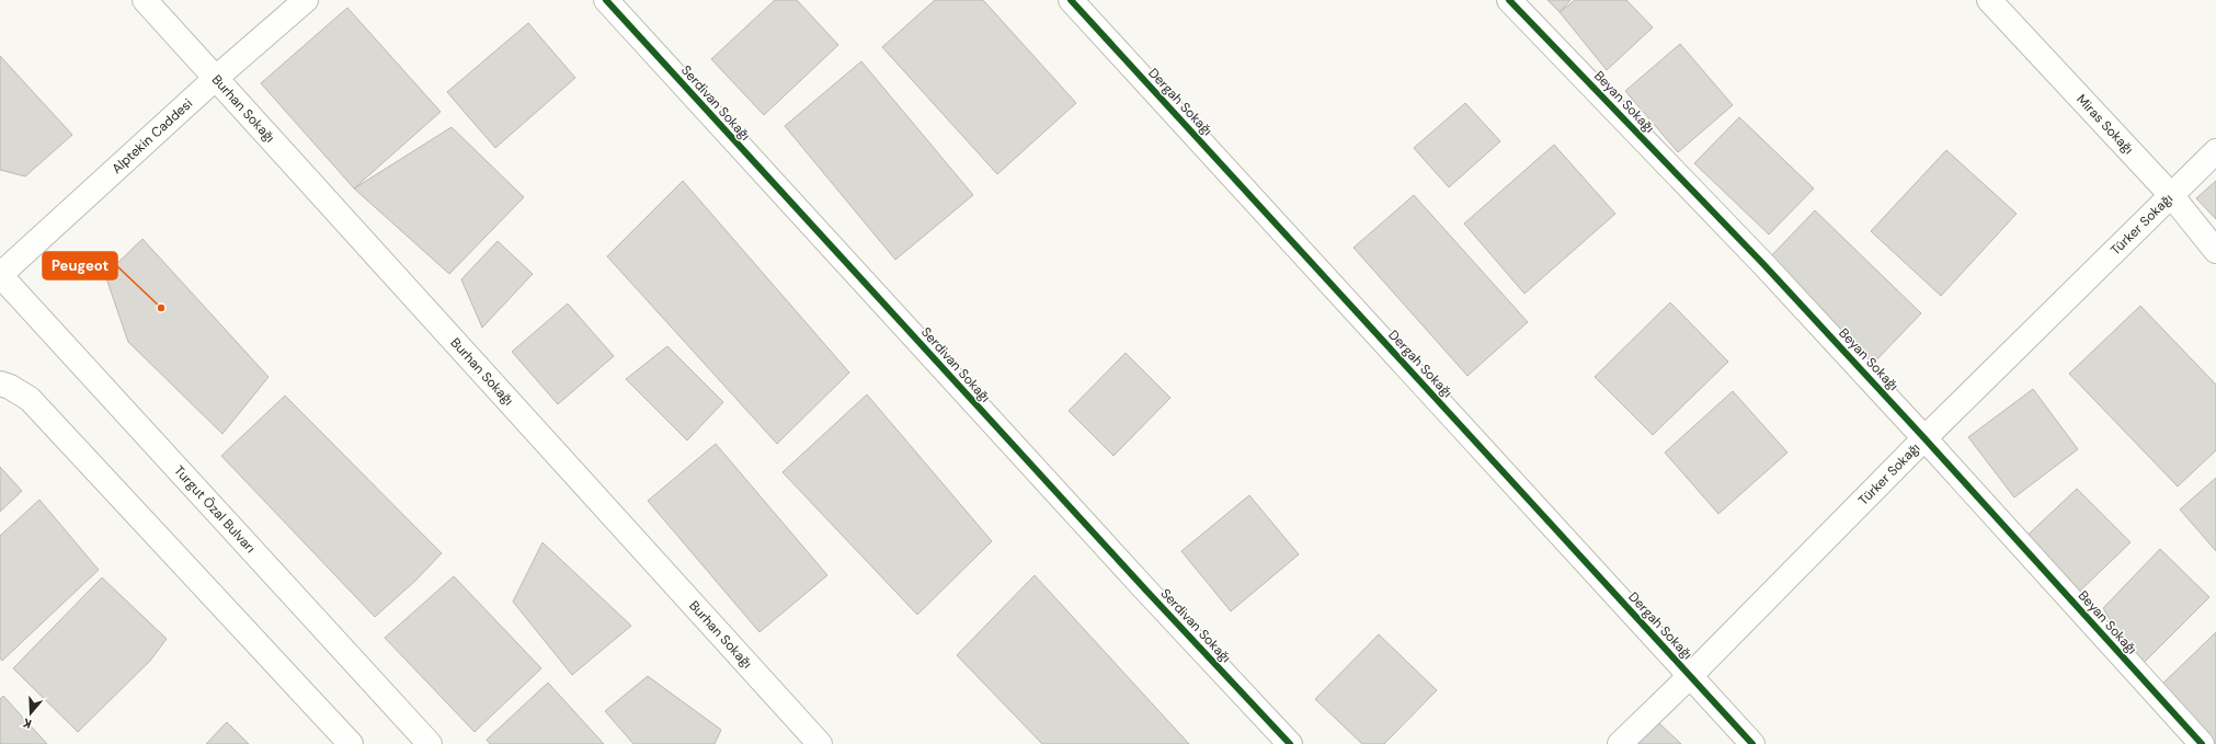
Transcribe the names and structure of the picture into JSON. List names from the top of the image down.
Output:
{
  "streets": {
    "street": [
      "Dergah Sokağı",
      "Beyan Sokağı",
      "Serdivan Sokağı",
      "Burhan Sokağı",
      "Miras Sokağı",
      "Alptekin Caddesi",
      "Türker Sokağı",
      "Turgut Özal Bulvarı"
    ]
  },
  "crossings": [
    ["Dergah Sokağı", "Türker Sokağı"],
    ["Beyan Sokağı", "Türker Sokağı"],
    ["Burhan Sokağı", "Alptekin Caddesi"],
    ["Miras Sokağı", "Türker Sokağı"],
    ["Alptekin Caddesi", "Turgut Özal Bulvarı"]
  ],
  "places": ["Peugeot"],
  "north": "bottom"
}
